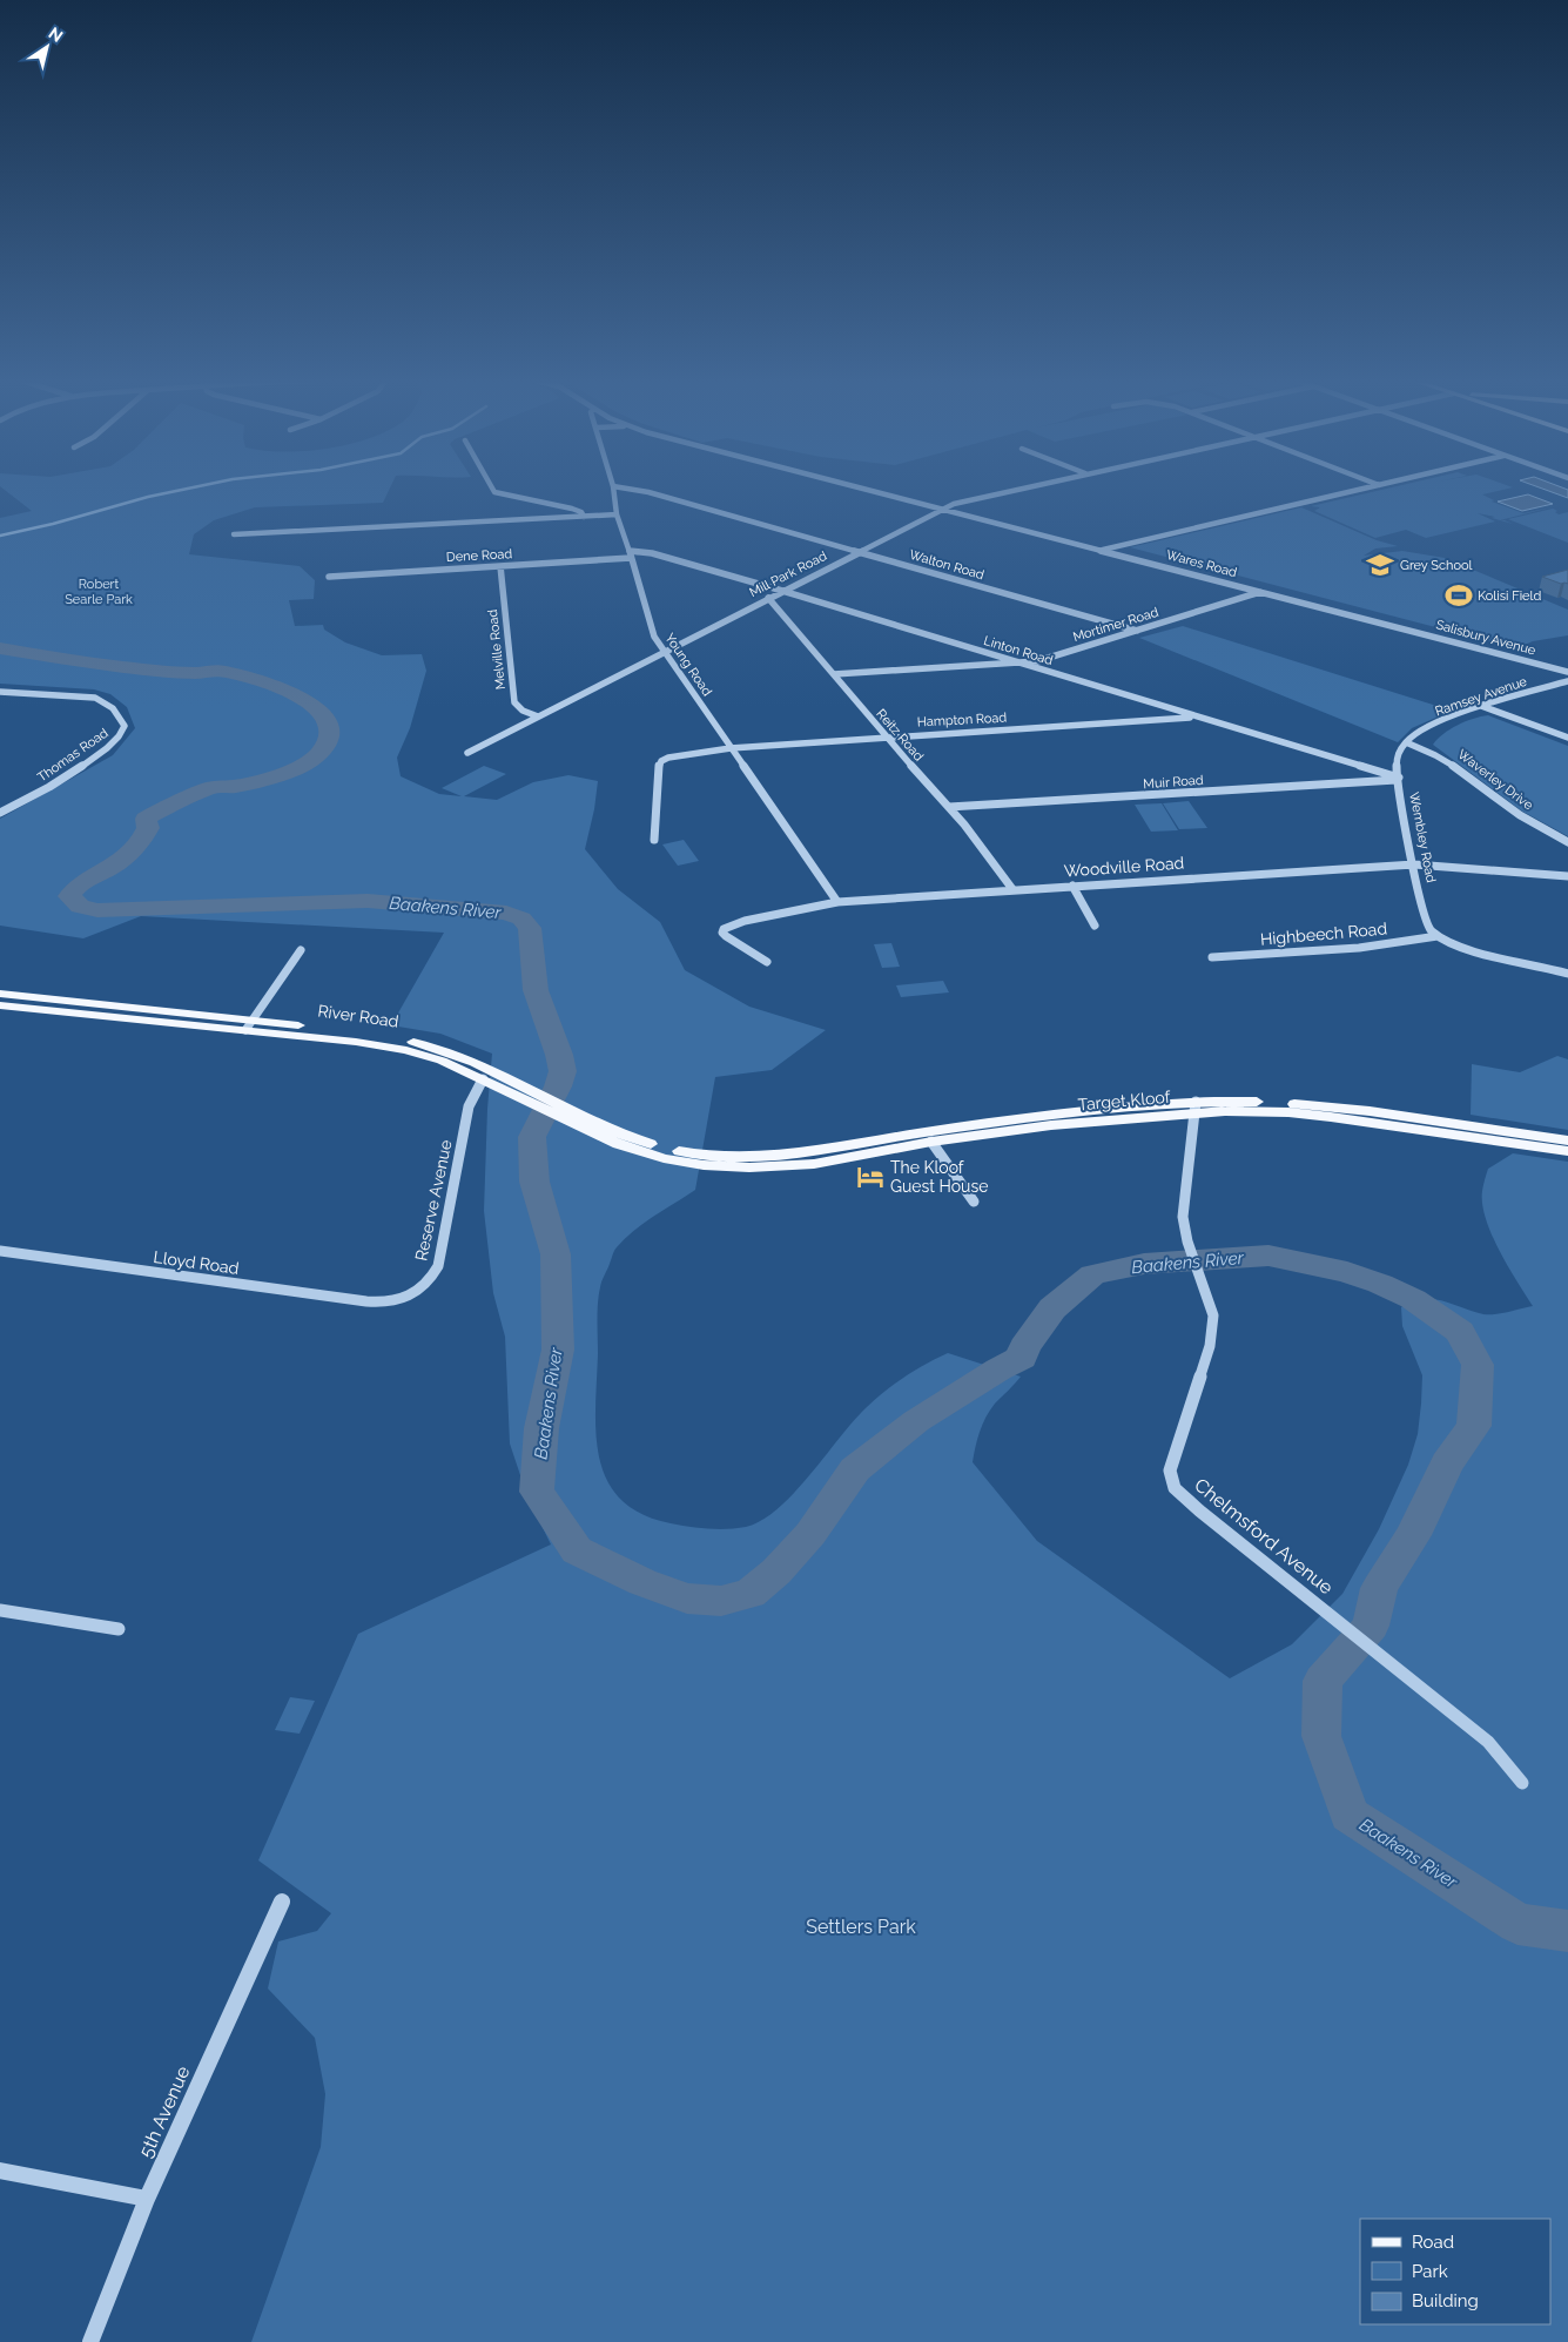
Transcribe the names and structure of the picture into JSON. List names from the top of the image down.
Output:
{
  "streets": {
    "main road": ["River Road", "Target Kloof"],
    "street": [
      "Dene Road",
      "Wares Road",
      "Walton Road",
      "Mill Park Road",
      "Mortimer Road",
      "Salisbury Avenue",
      "Melville Road",
      "Linton Road",
      "Young Road",
      "Ramsey Avenue",
      "Hampton Road",
      "Reitz Road",
      "Thomas Road",
      "Waverley Drive",
      "Muir Road",
      "Wembley Road",
      "Woodville Road",
      "Highbeech Road",
      "Reserve Avenue",
      "Lloyd Road",
      "Chelmsford Avenue",
      "5th Avenue"
    ]
  },
  "crossings": [
    ["Dene Road", "Melville Road"],
    ["Dene Road", "Linton Road"],
    ["Dene Road", "Young Road"],
    ["Wares Road", "Mill Park Road"],
    ["Wares Road", "Mortimer Road"],
    ["Wares Road", "Salisbury Avenue"],
    ["Walton Road", "Mill Park Road"],
    ["Walton Road", "Mortimer Road"],
    ["Mill Park Road", "Melville Road"],
    ["Mill Park Road", "Linton Road"],
    ["Mill Park Road", "Young Road"],
    ["Mill Park Road", "Reitz Road"],
    ["Mortimer Road", "Linton Road"],
    ["Mortimer Road", "Reitz Road"],
    ["Linton Road", "Young Road"],
    ["Linton Road", "Hampton Road"],
    ["Linton Road", "Muir Road"],
    ["Linton Road", "Wembley Road"],
    ["Young Road", "Hampton Road"],
    ["Young Road", "Woodville Road"],
    ["Ramsey Avenue", "Waverley Drive"],
    ["Ramsey Avenue", "Wembley Road"],
    ["Hampton Road", "Reitz Road"],
    ["Reitz Road", "Muir Road"],
    ["Reitz Road", "Woodville Road"],
    ["Waverley Drive", "Wembley Road"],
    ["Muir Road", "Wembley Road"],
    ["Wembley Road", "Woodville Road"],
    ["Wembley Road", "Highbeech Road"],
    ["River Road", "Target Kloof"],
    ["River Road", "Reserve Avenue"],
    ["Target Kloof", "Chelmsford Avenue"],
    ["Reserve Avenue", "Lloyd Road"]
  ],
  "water": ["Baakens River"],
  "parks": ["Robert Searle Park", "Settlers Park"],
  "places": {
    "school or university": ["Grey School"],
    "sports": ["Kolisi Field"],
    "hotel": ["The Kloof Guest House"]
  },
  "legend": ["Road", "Park", "Building"],
  "north": "top right"
}
